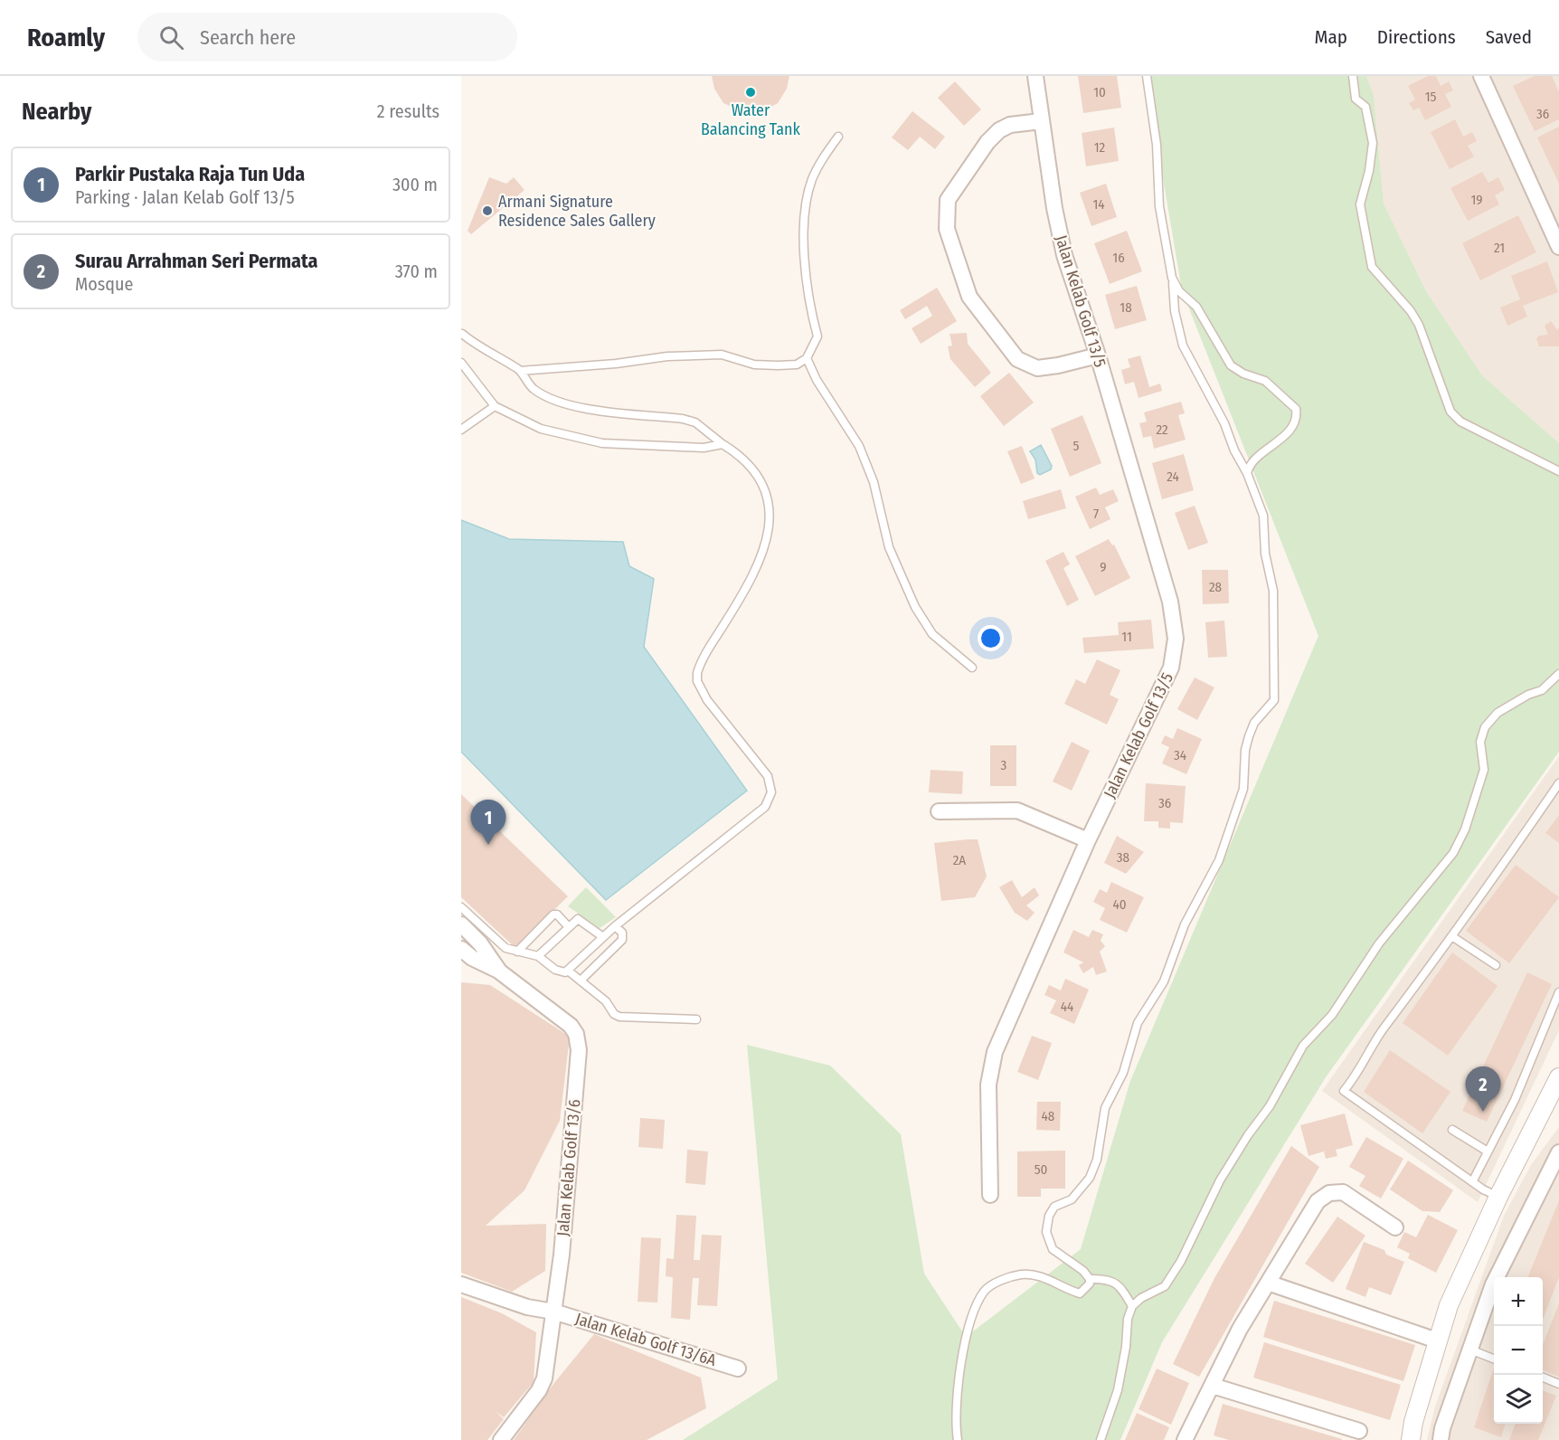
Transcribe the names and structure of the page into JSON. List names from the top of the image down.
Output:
{
  "streets": {
    "street": ["Jalan Kelab Golf 13/5", "Jalan Kelab Golf 13/6", "Jalan Kelab Golf 13/6A"]
  },
  "crossings": [
    ["Jalan Kelab Golf 13/6", "Jalan Kelab Golf 13/6A"]
  ],
  "places": ["Water Balancing Tank", "Armani Signature Residence Sales Gallery"],
  "house_numbers": [
    "10",
    "15",
    "36",
    "12",
    "19",
    "14",
    "21",
    "16",
    "18",
    "22",
    "5",
    "24",
    "7",
    "9",
    "28",
    "11",
    "34",
    "3",
    "36",
    "38",
    "2A",
    "40",
    "44",
    "48",
    "50"
  ],
  "page": {
    "header": "Roamly",
    "search": "Search here",
    "nav": ["Map", "Directions", "Saved"],
    "heading": ["Nearby", "2 results"],
    "list": [
      {
        "mark": "1",
        "name": "Parkir Pustaka Raja Tun Uda",
        "note": "Parking · Jalan Kelab Golf 13/5",
        "value": "300 m"
      },
      {
        "mark": "2",
        "name": "Surau Arrahman Seri Permata",
        "note": "Mosque",
        "value": "370 m"
      }
    ],
    "pins": ["1", "2"],
    "map_buttons": ["+", "−"]
  }
}
